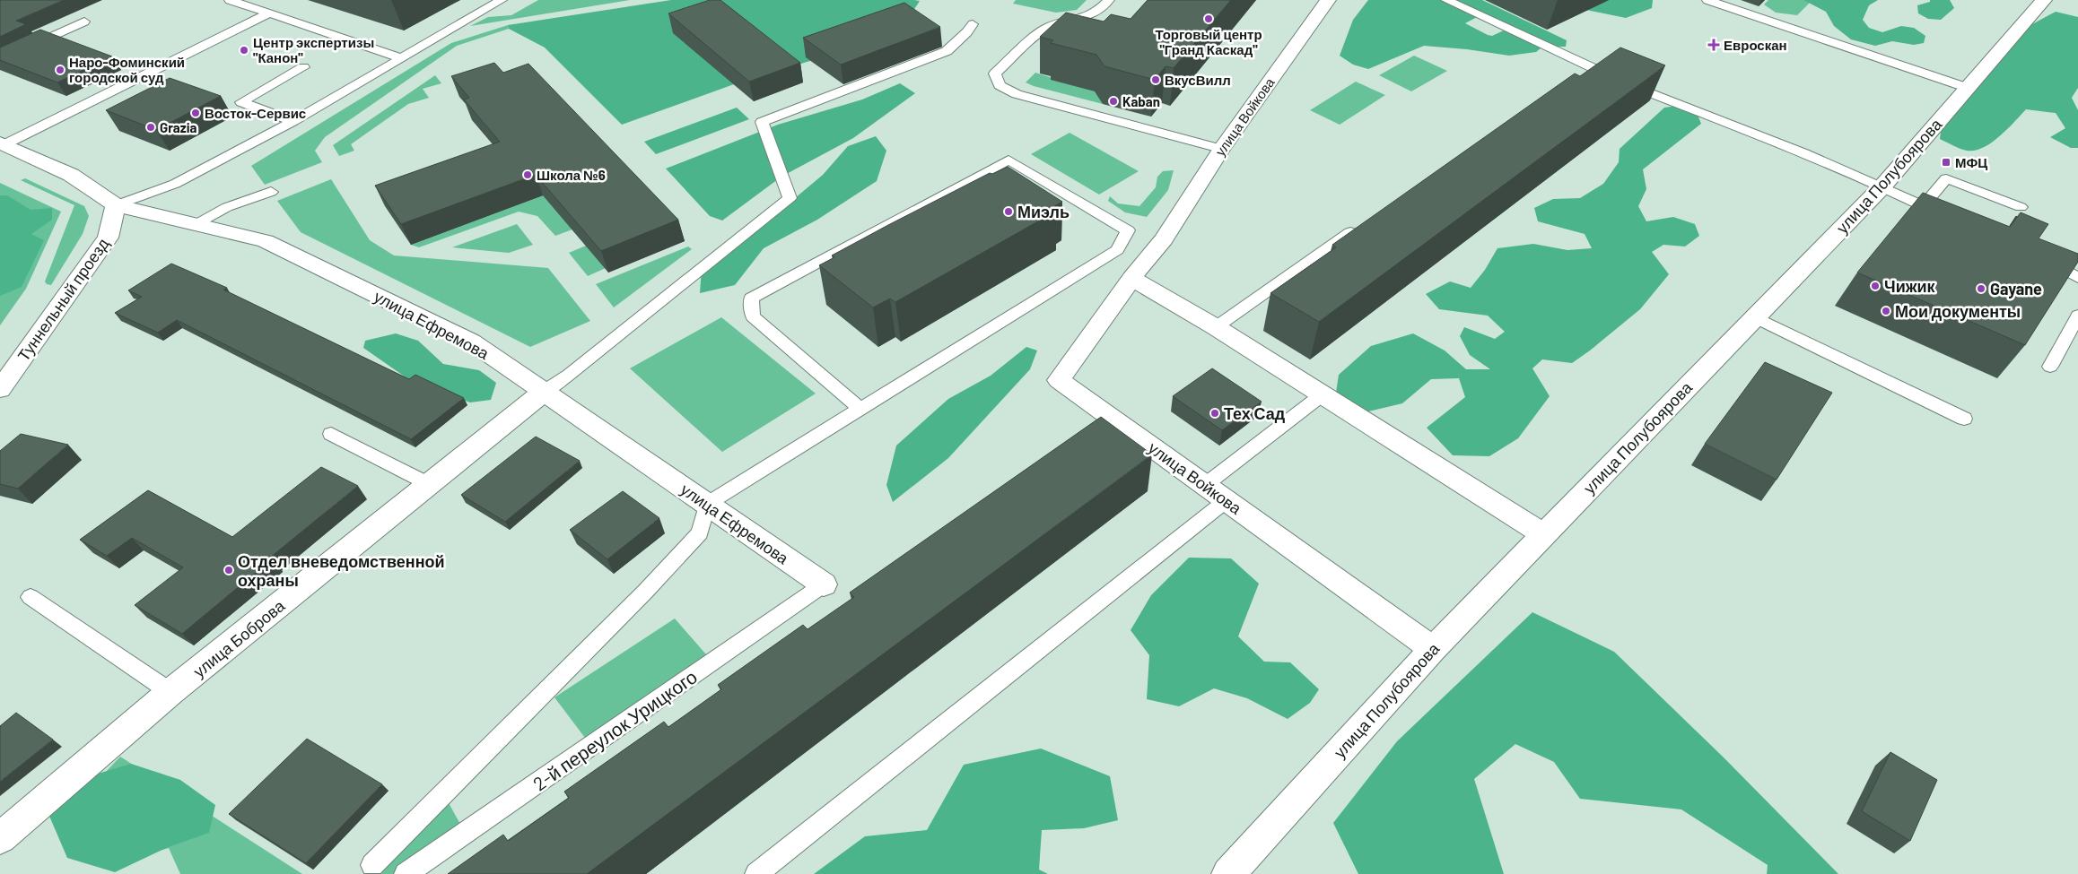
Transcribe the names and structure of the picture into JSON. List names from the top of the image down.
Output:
{
  "streets": {
    "street": [
      "улица Войкова",
      "улица Полубоярова",
      "Туннельный проезд",
      "улица Ефремова",
      "улица Боброва"
    ],
    "lane": ["2-й переулок Урицкого"]
  },
  "crossings": [
    ["улица Войкова", "улица Полубоярова"],
    ["Туннельный проезд", "улица Ефремова"],
    ["улица Ефремова", "улица Боброва"],
    ["улица Ефремова", "2-й переулок Урицкого"]
  ],
  "places": {
    "other": [
      "Торговый центр \"Гранд Каскад\"",
      "Центр экспертизы \"Канон\"",
      "Наро-Фоминский городской суд",
      "ВкусВилл",
      "Kaban",
      "Восток-Сервис",
      "Grazia",
      "Школа №6",
      "Миэль",
      "Чижик",
      "Gayane",
      "Мои документы",
      "Тех Сад",
      "Отдел вневедомственной охраны"
    ],
    "health": ["Евроскан"],
    "transit": ["МФЦ"]
  }
}
